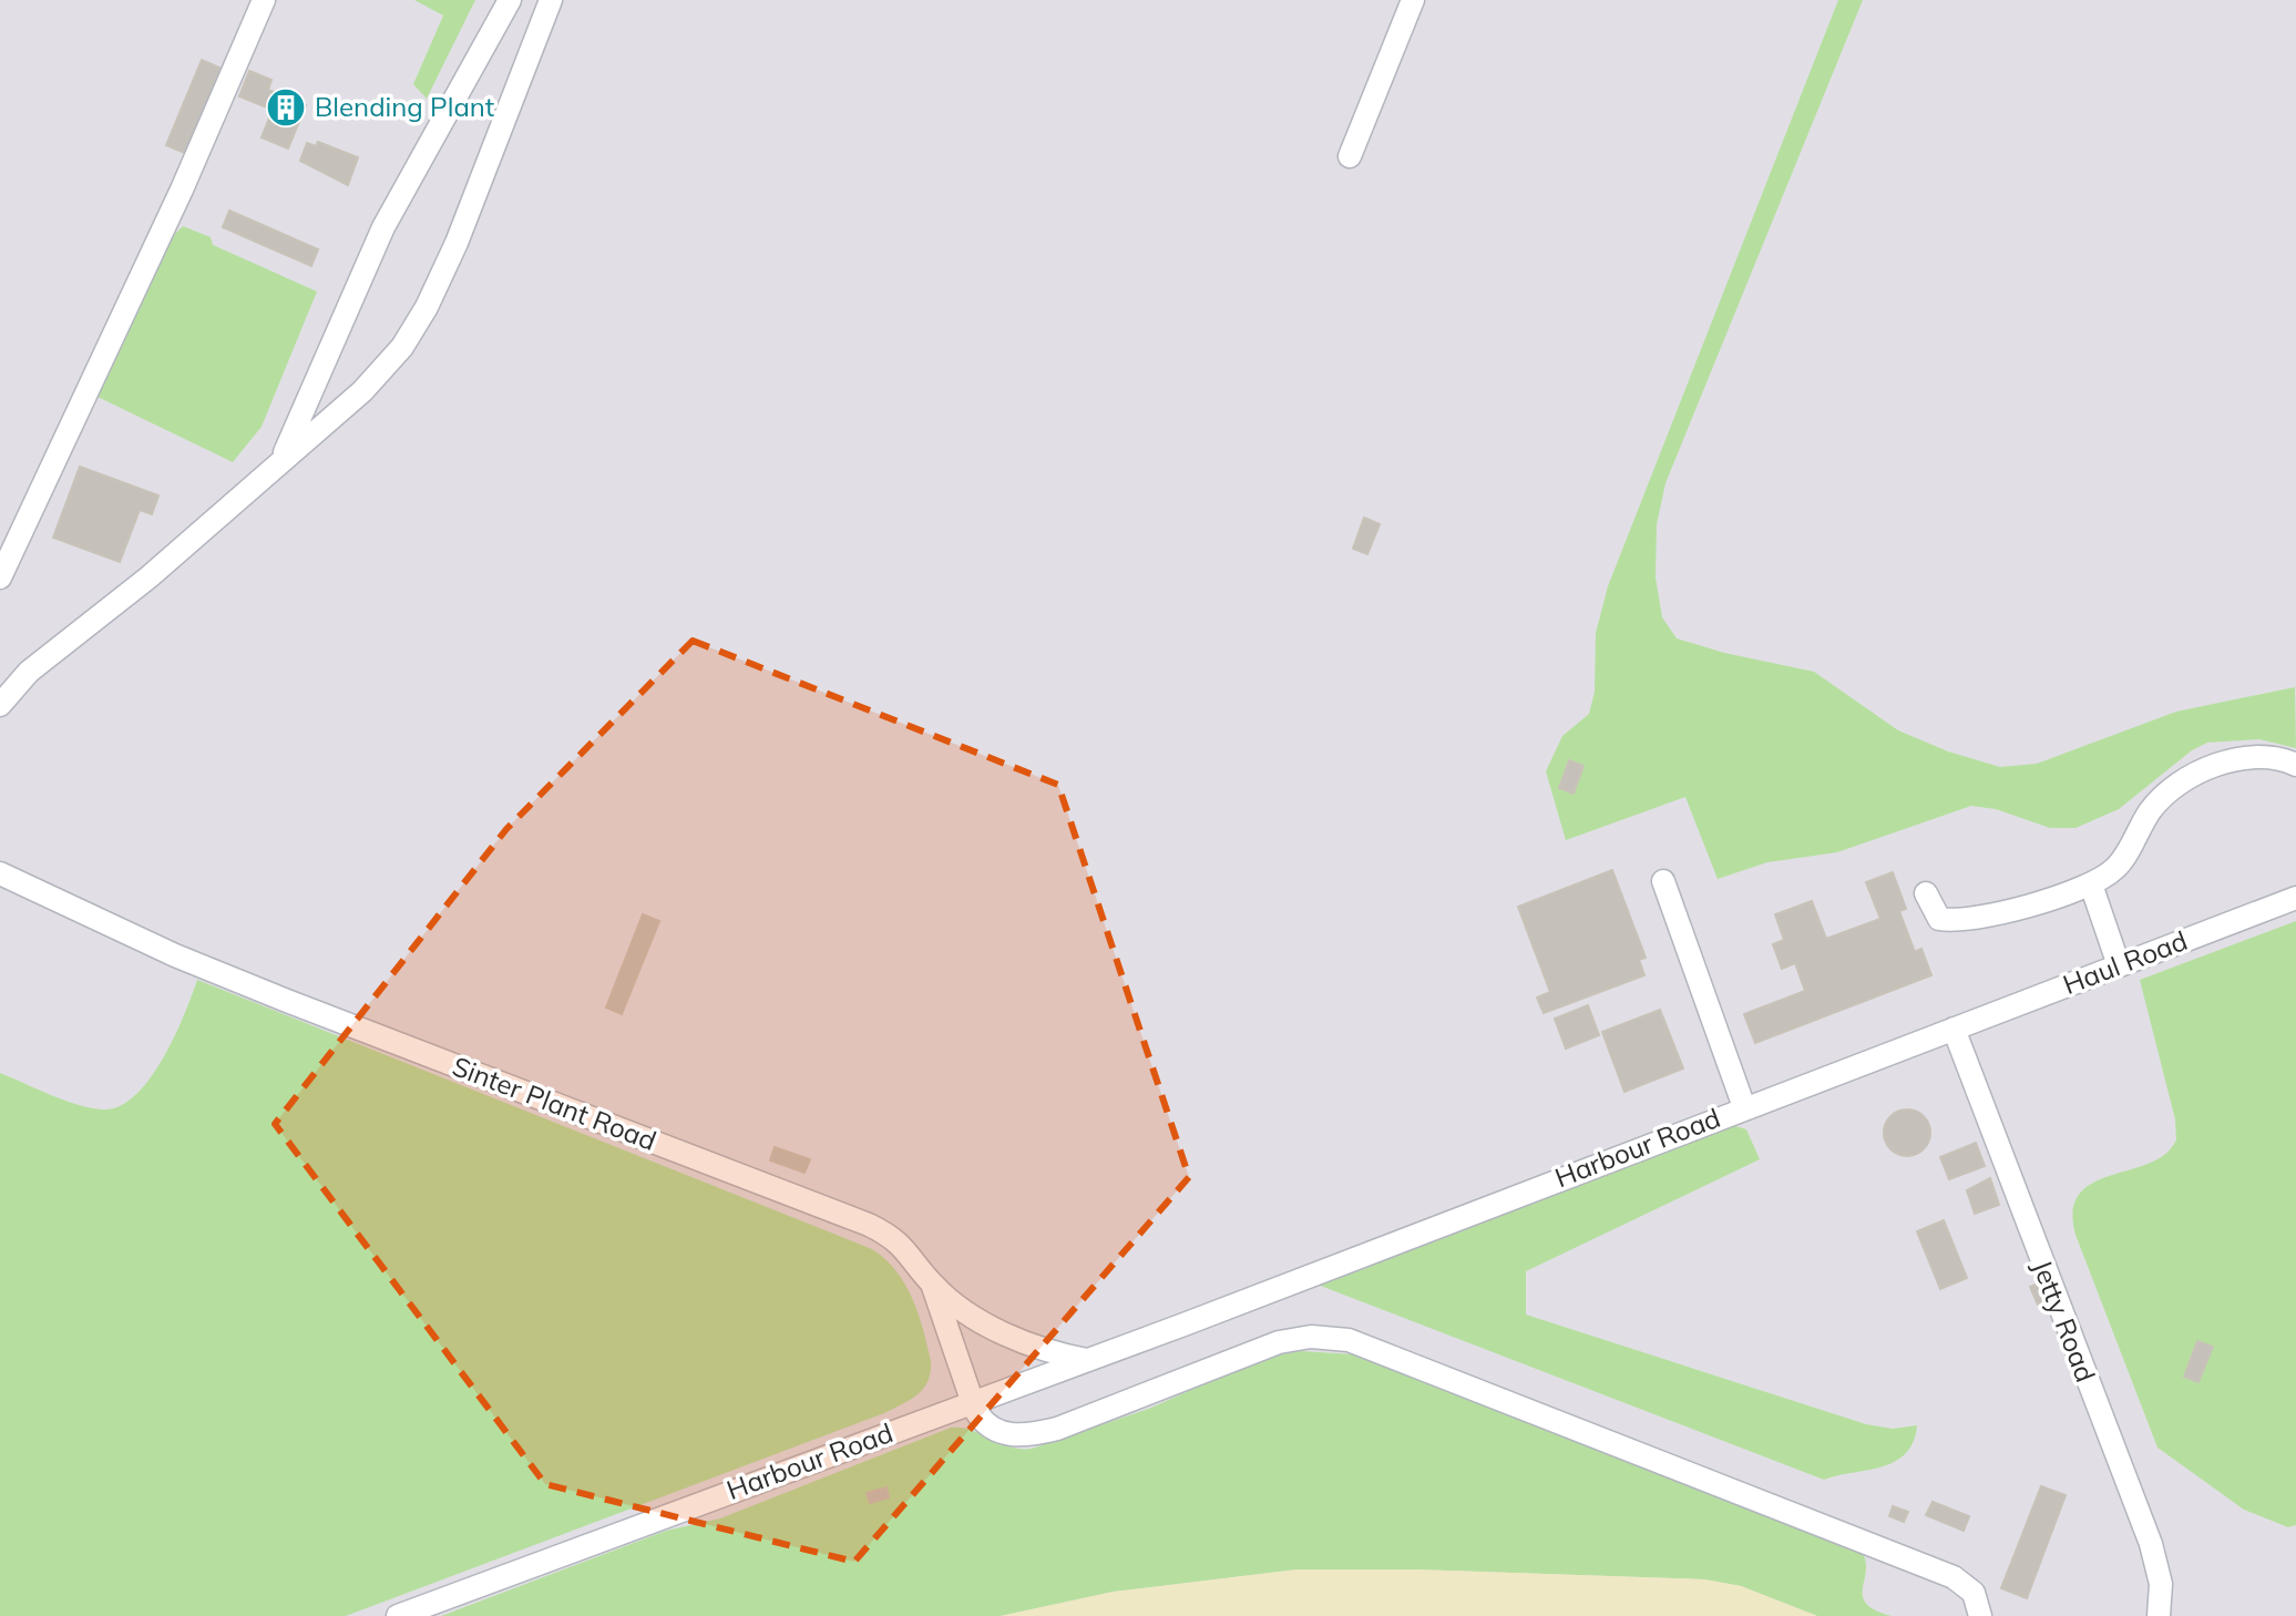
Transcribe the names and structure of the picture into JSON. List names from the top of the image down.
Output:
{
  "streets": {
    "lane": [
      "Haul Road",
      "Sinter Plant Road",
      "Harbour Road",
      "Jetty Road"
    ]
  },
  "crossings": [
    ["Haul Road", "Harbour Road"],
    ["Haul Road", "Jetty Road"],
    ["Sinter Plant Road", "Harbour Road"],
    ["Harbour Road", "Jetty Road"]
  ],
  "places": {
    "building": ["Blending Plant"]
  }
}
